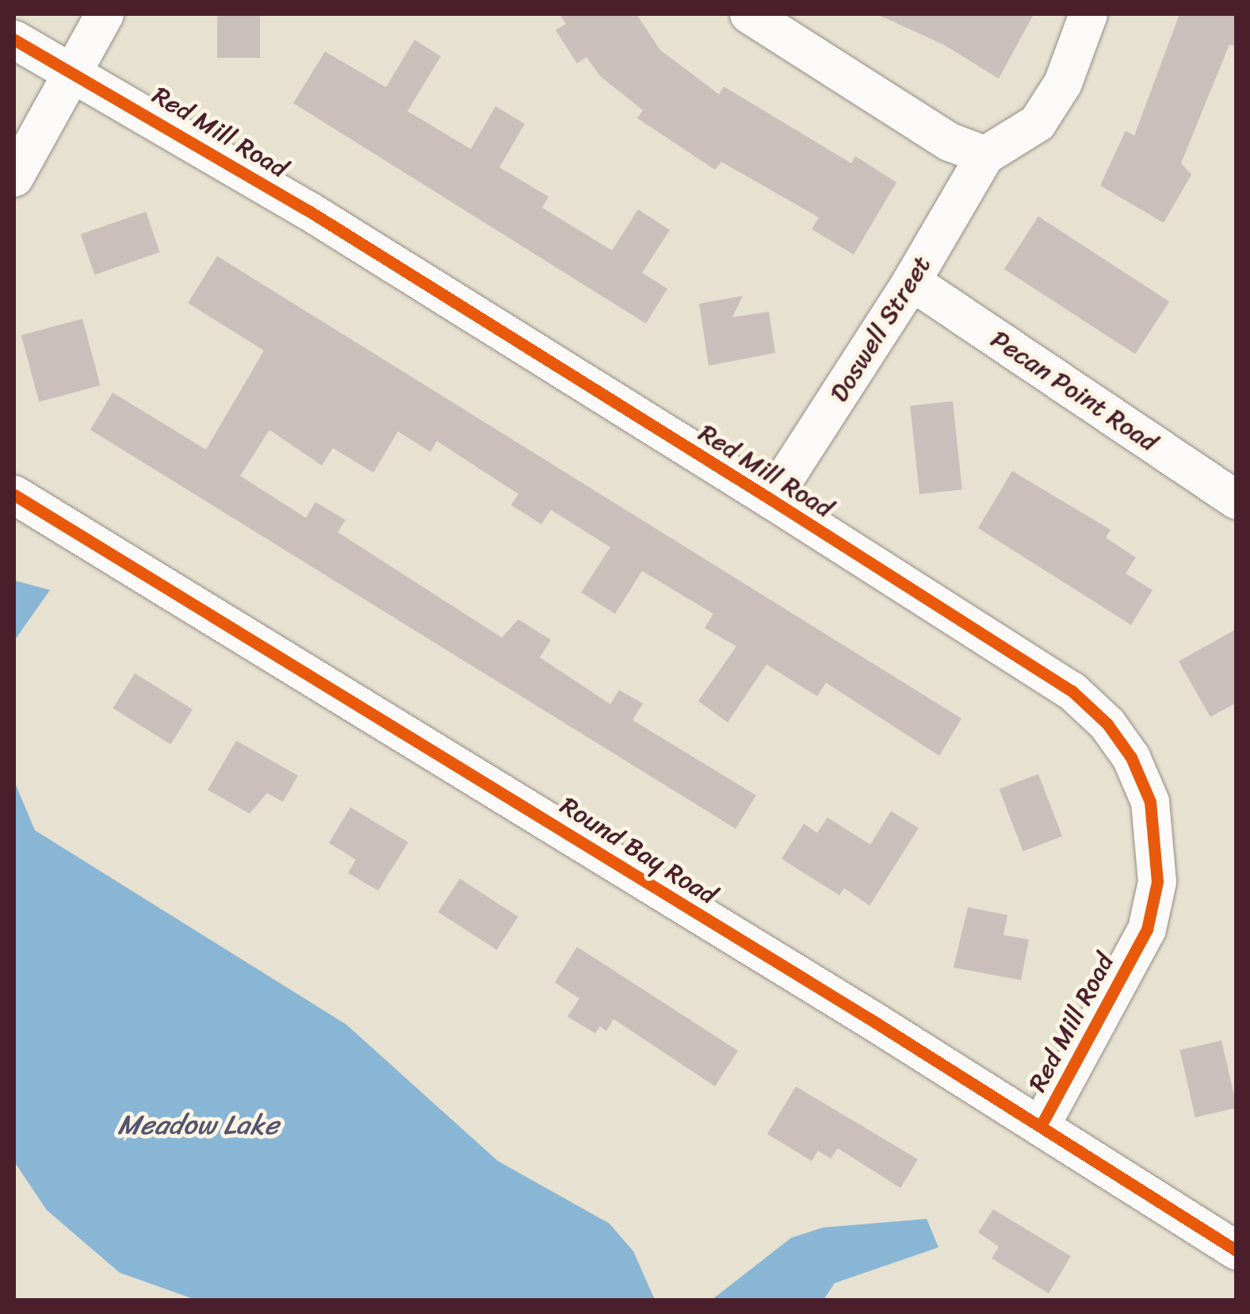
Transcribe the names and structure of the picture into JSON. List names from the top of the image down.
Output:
{
  "streets": {
    "street": [
      "Red Mill Road",
      "Doswell Street",
      "Pecan Point Road",
      "Round Bay Road"
    ]
  },
  "crossings": [
    ["Red Mill Road", "Doswell Street"],
    ["Red Mill Road", "Round Bay Road"],
    ["Doswell Street", "Pecan Point Road"]
  ],
  "water": ["Meadow Lake"]
}
